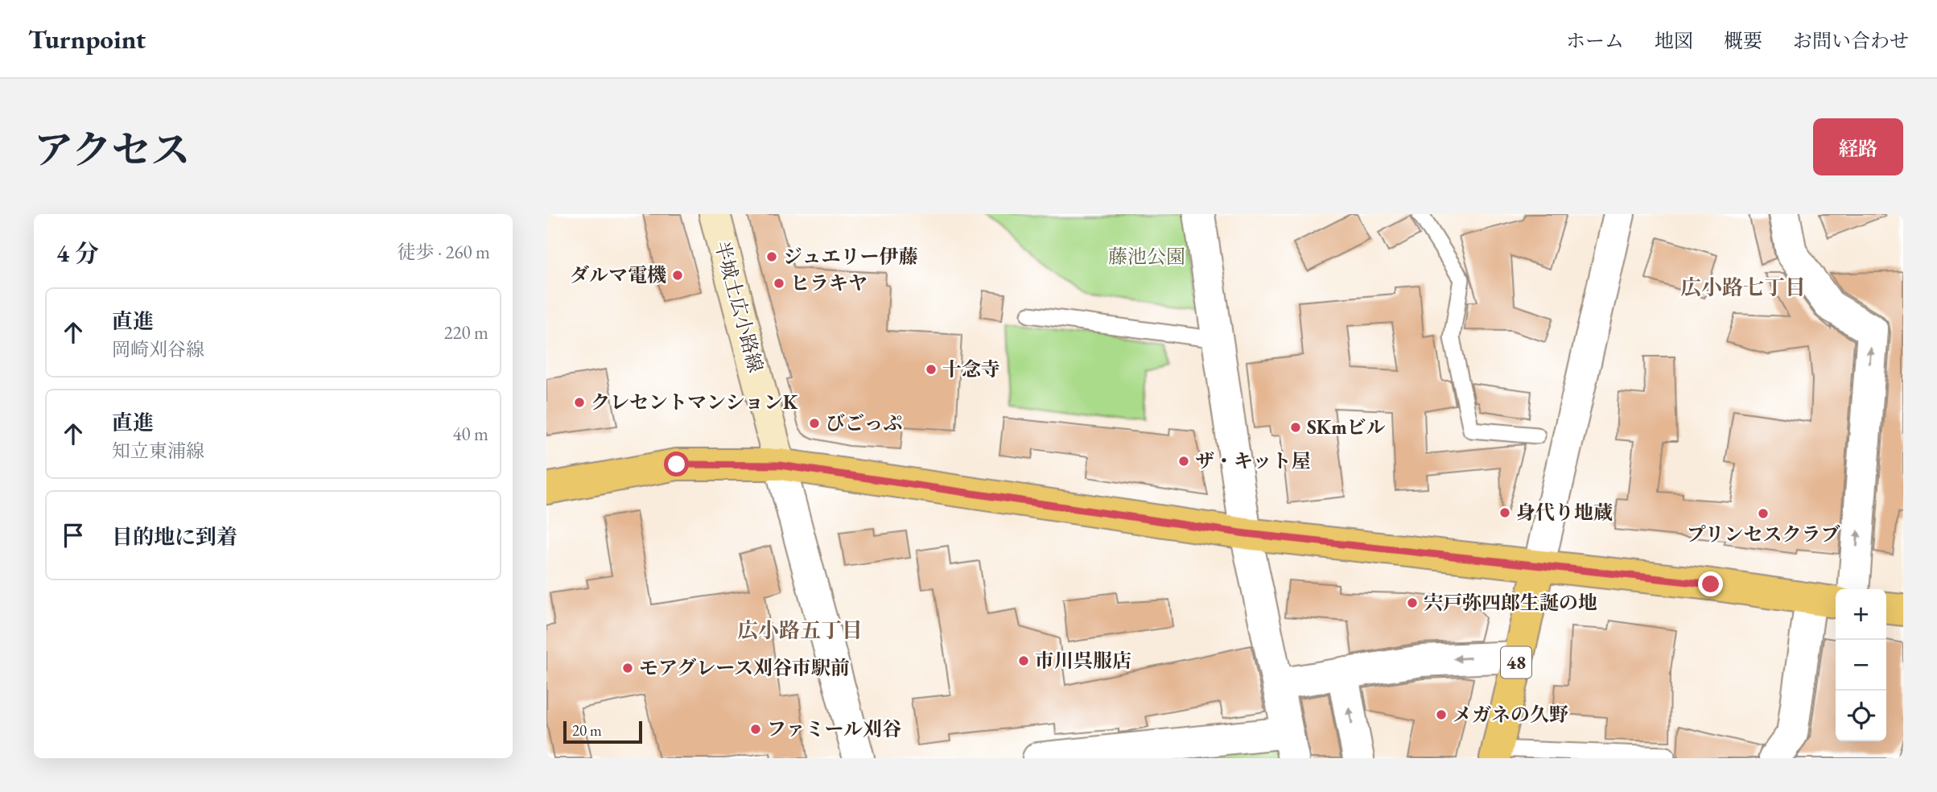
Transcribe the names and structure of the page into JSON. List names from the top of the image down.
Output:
{
  "streets": {
    "main road": ["半城土広小路線", "48"]
  },
  "districts": ["広小路七丁目", "広小路五丁目"],
  "parks": ["藤池公園"],
  "places": [
    "ジュエリー伊藤",
    "ダルマ電機",
    "ヒラキヤ",
    "十念寺",
    "クレセントマンションK",
    "びごっぷ",
    "SKmビル",
    "ザ・キット屋",
    "身代り地蔵",
    "プリンセスクラブ",
    "宍戸弥四郎生誕の地",
    "市川呉服店",
    "モアグレース刈谷市駅前",
    "メガネの久野",
    "ファミール刈谷"
  ],
  "scale_bar": "20 m",
  "page": {
    "header": "Turnpoint",
    "nav": [
      "ホーム",
      "地図",
      "概要",
      "お問い合わせ"
    ],
    "title": "アクセス",
    "buttons": "経路",
    "heading": ["4 分", "徒歩 · 260 m"],
    "list": [
      ["直進", "岡崎刈谷線", "220 m"],
      ["直進", "知立東浦線", "40 m"],
      "目的地に到着"
    ],
    "map_buttons": ["+", "−"],
    "scale": "20 m"
  }
}
